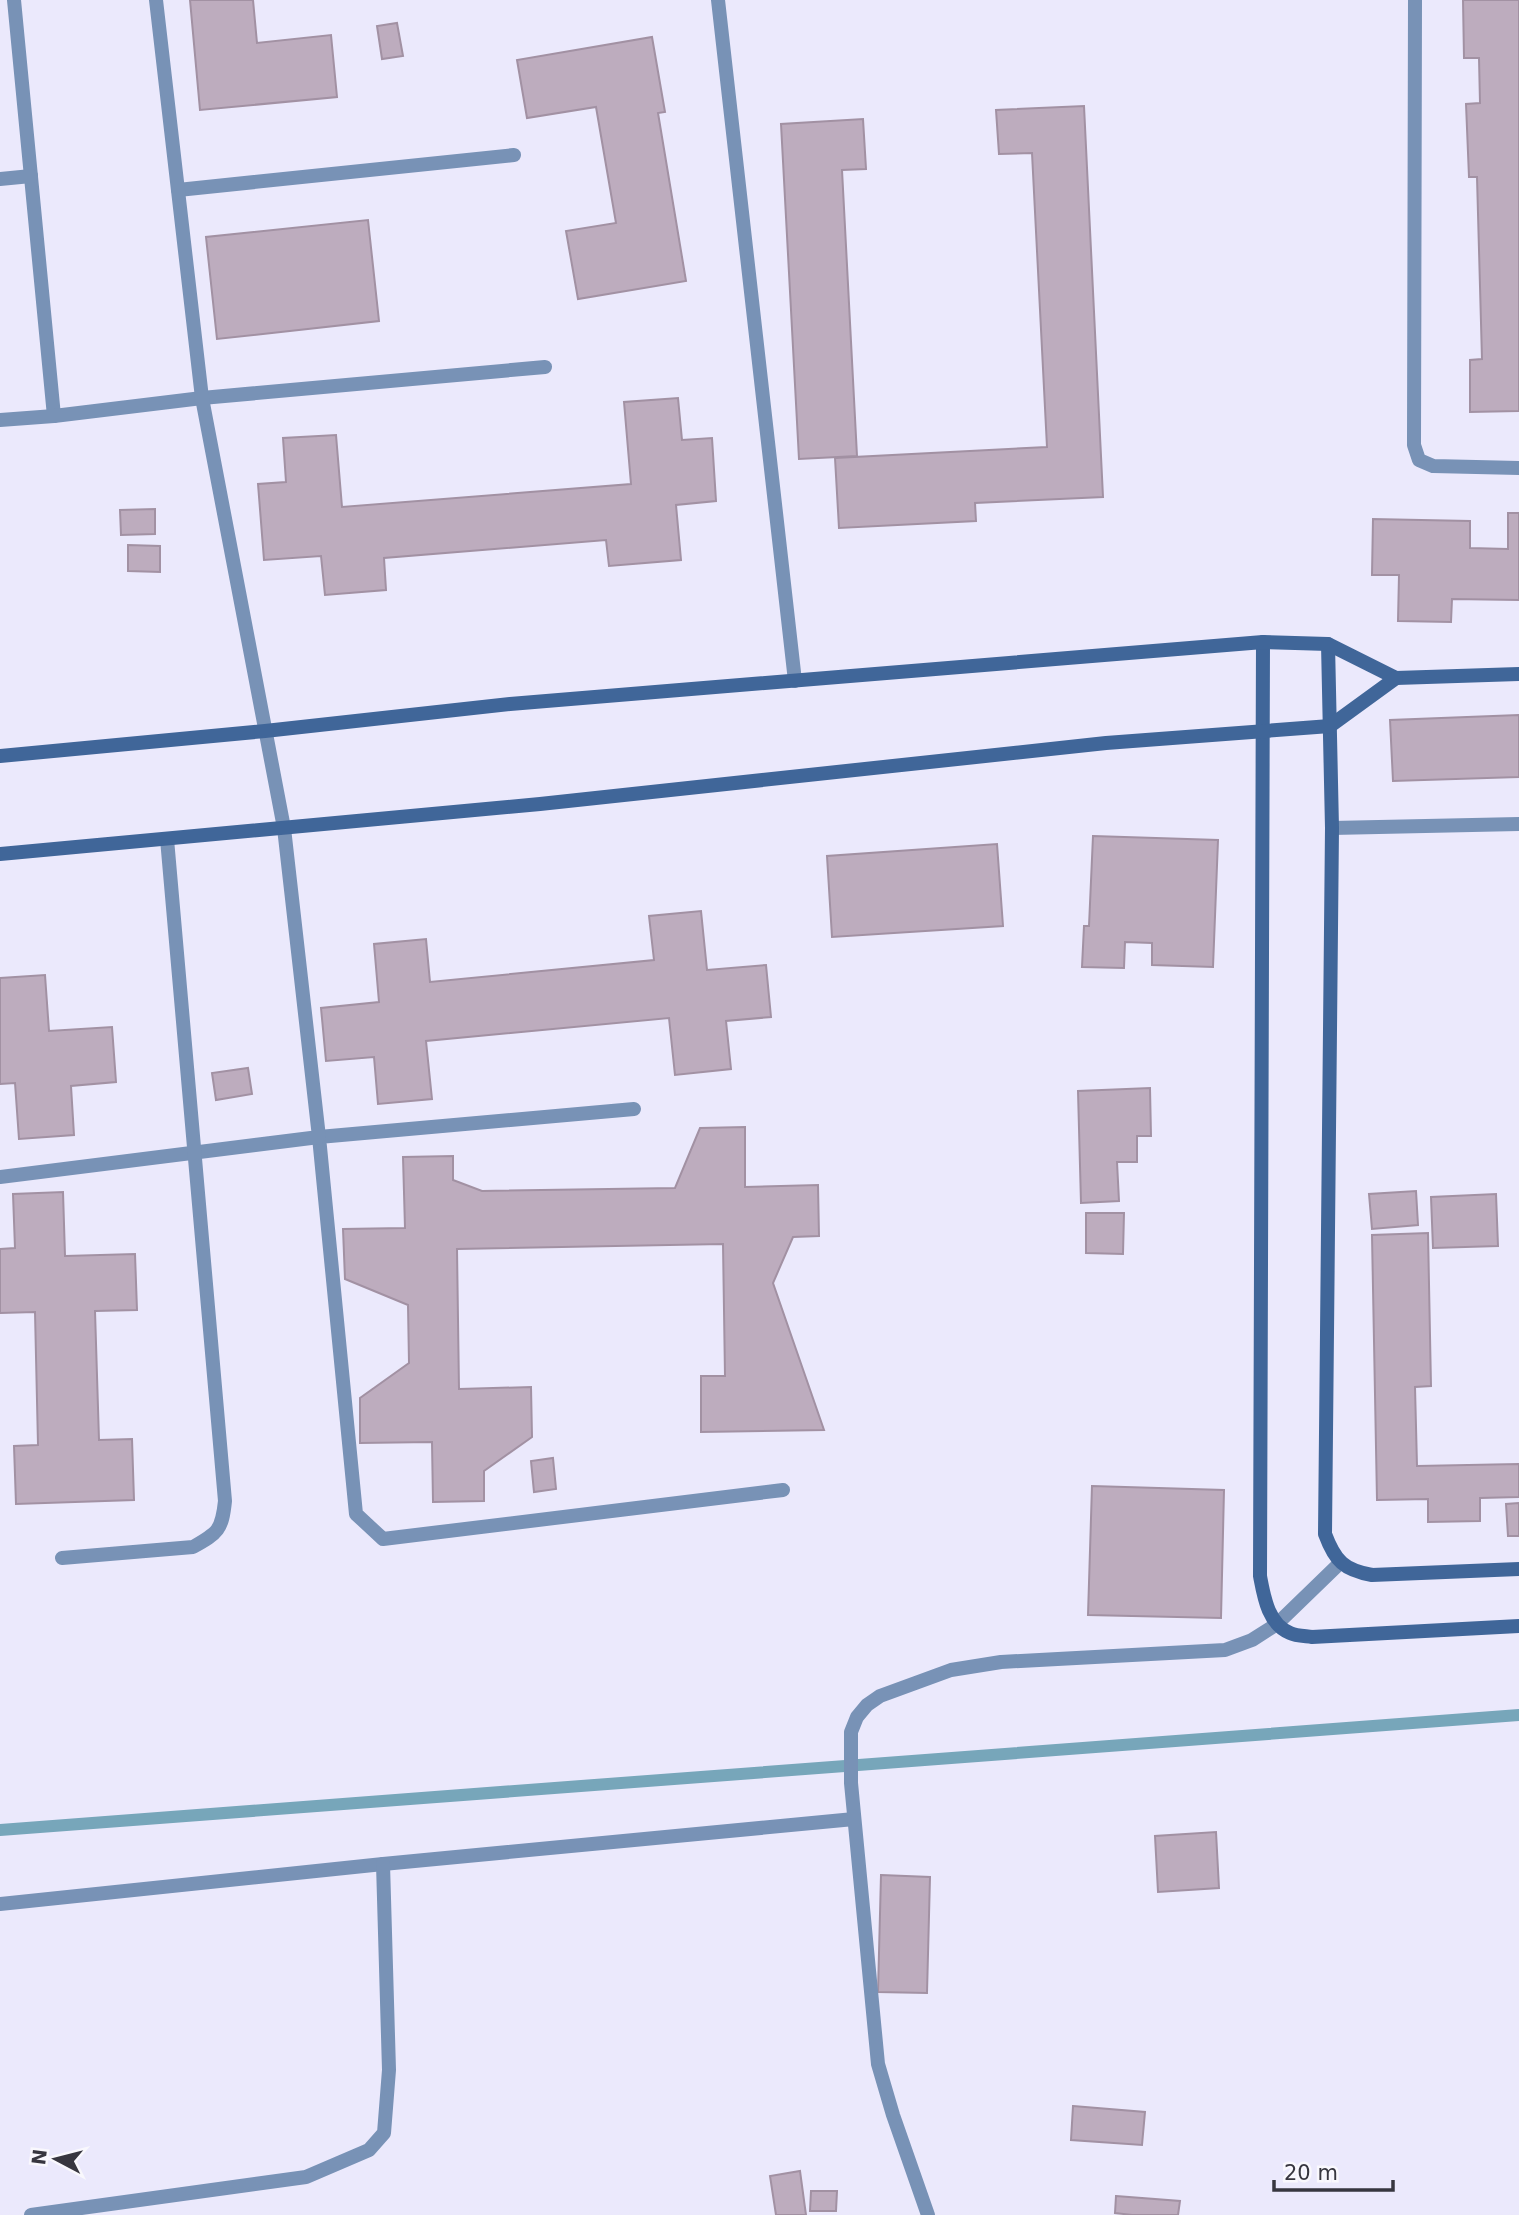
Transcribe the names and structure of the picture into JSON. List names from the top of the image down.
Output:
{
  "scale_bar": "20 m",
  "north": "left"
}
